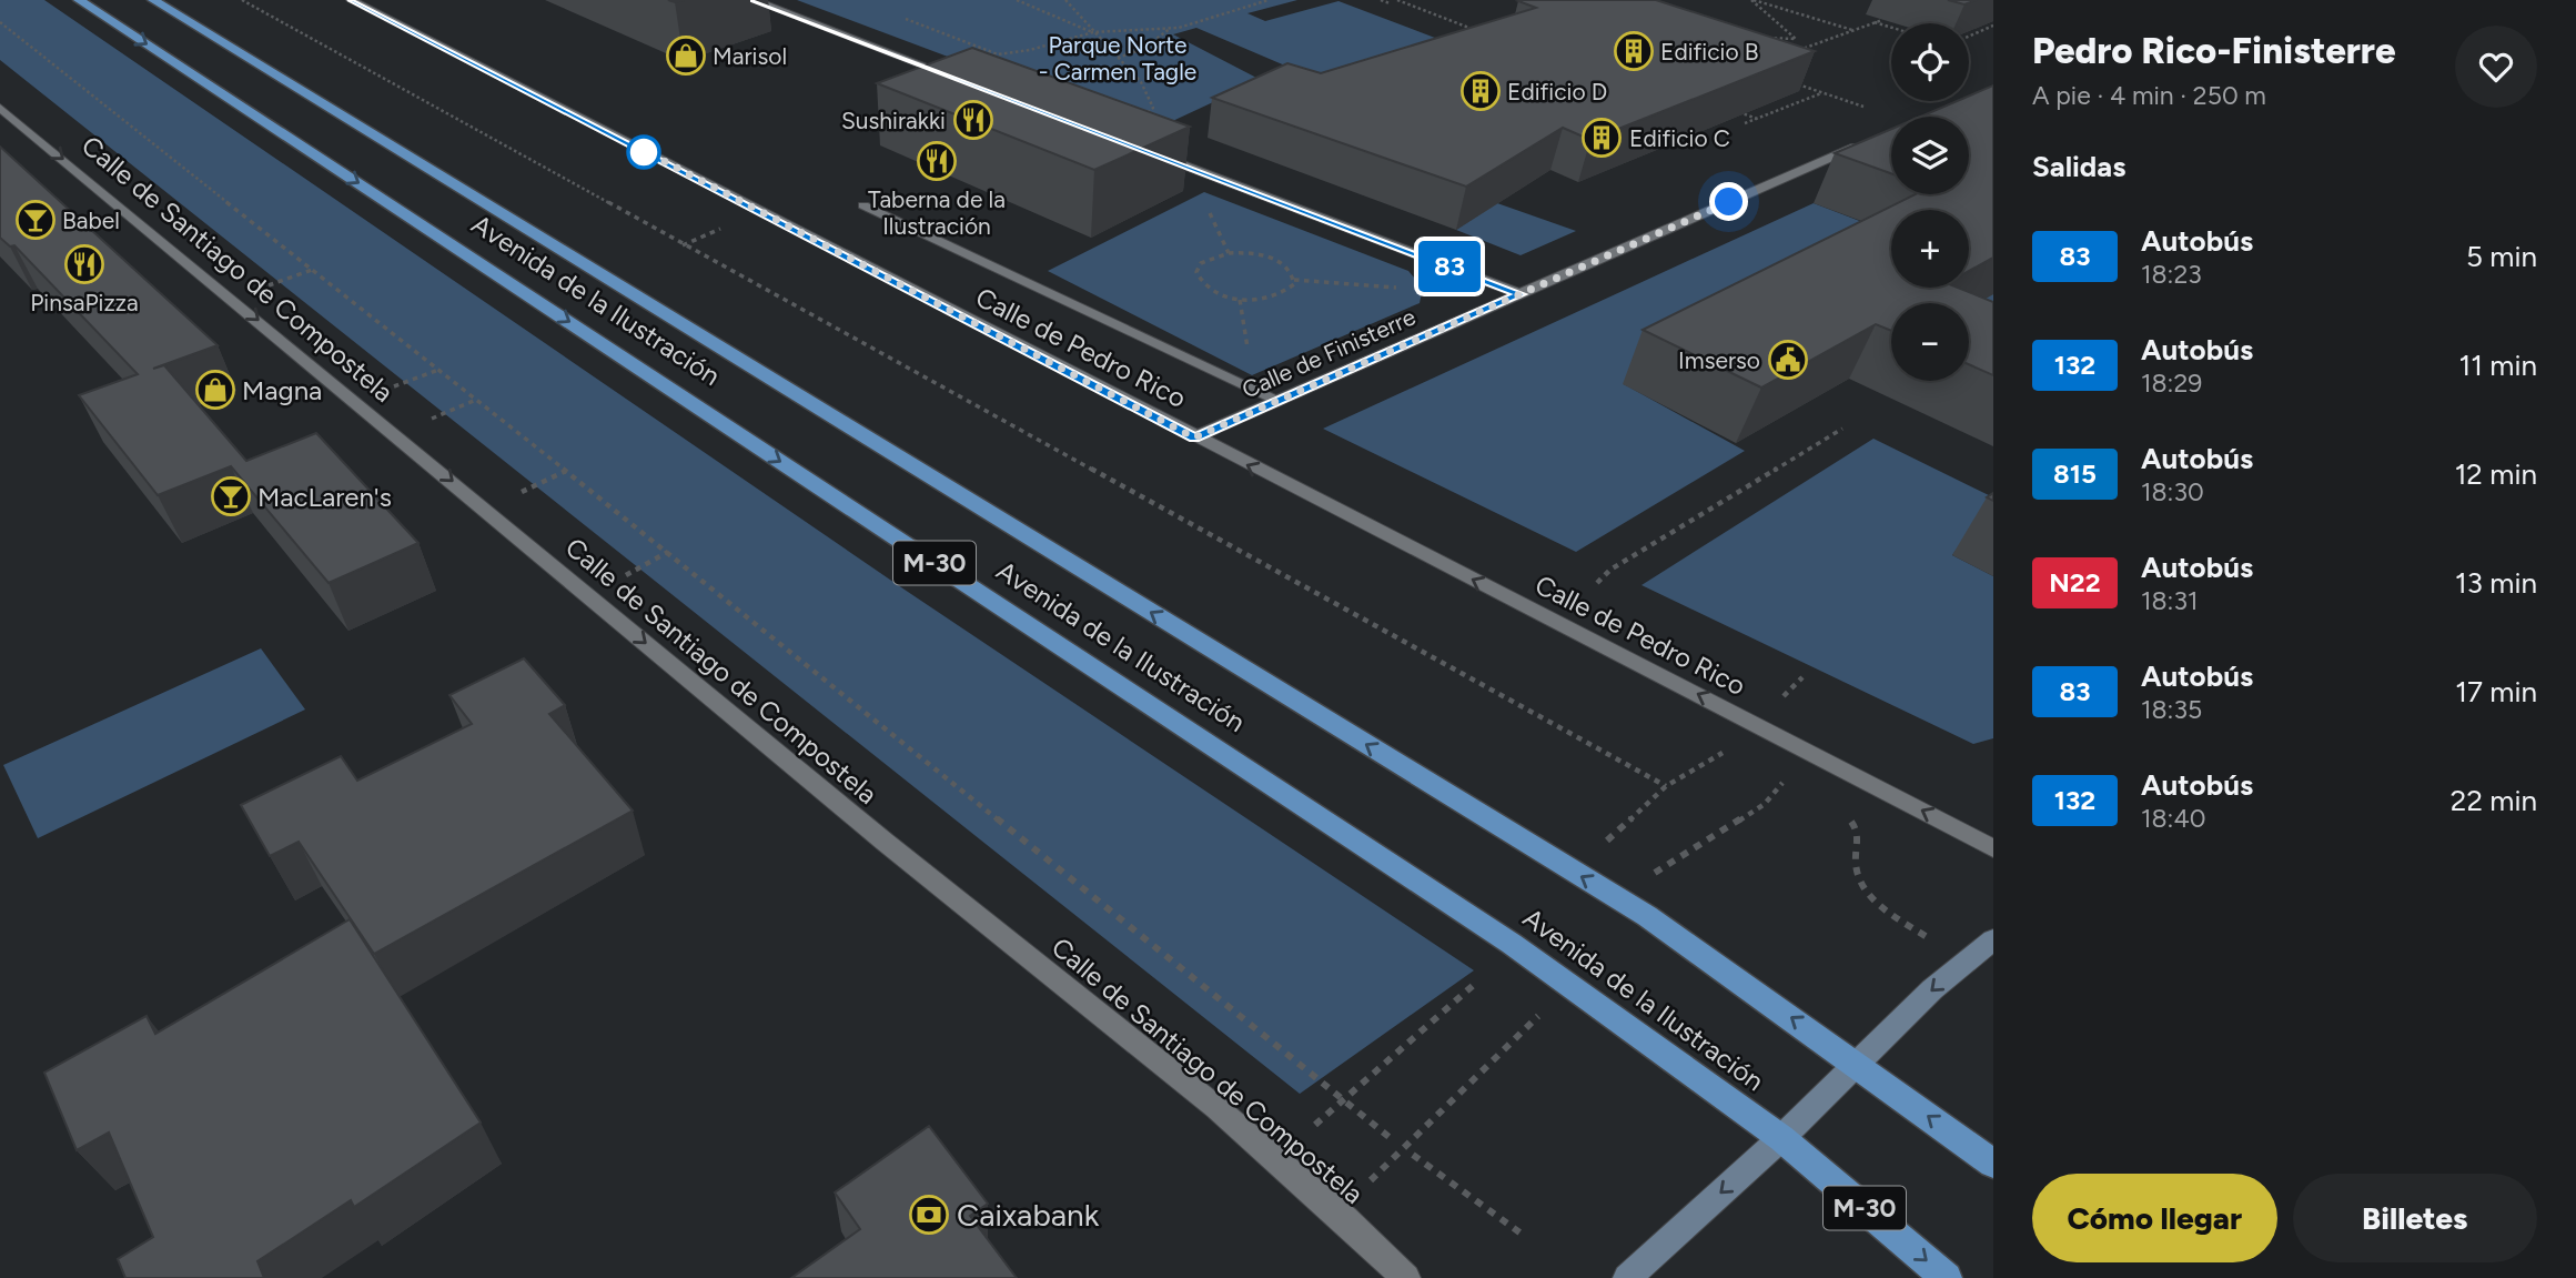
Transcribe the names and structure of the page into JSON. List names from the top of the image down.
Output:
{
  "streets": {
    "highway": ["Avenida de la Ilustración", "M-30"],
    "street": ["Calle de Santiago de Compostela", "Calle de Pedro Rico", "Calle de Finisterre"]
  },
  "crossings": [
    ["Calle de Pedro Rico", "Calle de Finisterre"]
  ],
  "one_way": ["Calle de Santiago de Compostela", "Calle de Pedro Rico"],
  "parks": ["Parque Norte - Carmen Tagle"],
  "places": {
    "building": ["Edificio B", "Edificio D", "Edificio C"],
    "shop": ["Marisol", "Magna"],
    "restaurant": ["Sushirakki", "Taberna de la Ilustración", "PinsaPizza"],
    "bar": ["Babel", "MacLaren's"],
    "public building": ["Imserso"],
    "bank": ["Caixabank"]
  },
  "lines": ["bus line 83"],
  "page": {
    "on_map": "83",
    "heading": [
      ["Pedro Rico-Finisterre", "A pie · 4 min · 250 m"],
      "Salidas"
    ],
    "map_buttons": ["+", "−"],
    "list": [
      {
        "mark": "83",
        "name": "Autobús",
        "note": "18:23",
        "value": "5 min"
      },
      {
        "mark": "132",
        "name": "Autobús",
        "note": "18:29",
        "value": "11 min"
      },
      {
        "mark": "815",
        "name": "Autobús",
        "note": "18:30",
        "value": "12 min"
      },
      {
        "mark": "N22",
        "name": "Autobús",
        "note": "18:31",
        "value": "13 min"
      },
      {
        "mark": "83",
        "name": "Autobús",
        "note": "18:35",
        "value": "17 min"
      },
      {
        "mark": "132",
        "name": "Autobús",
        "note": "18:40",
        "value": "22 min"
      }
    ],
    "buttons": ["Cómo llegar", "Billetes"]
  }
}
